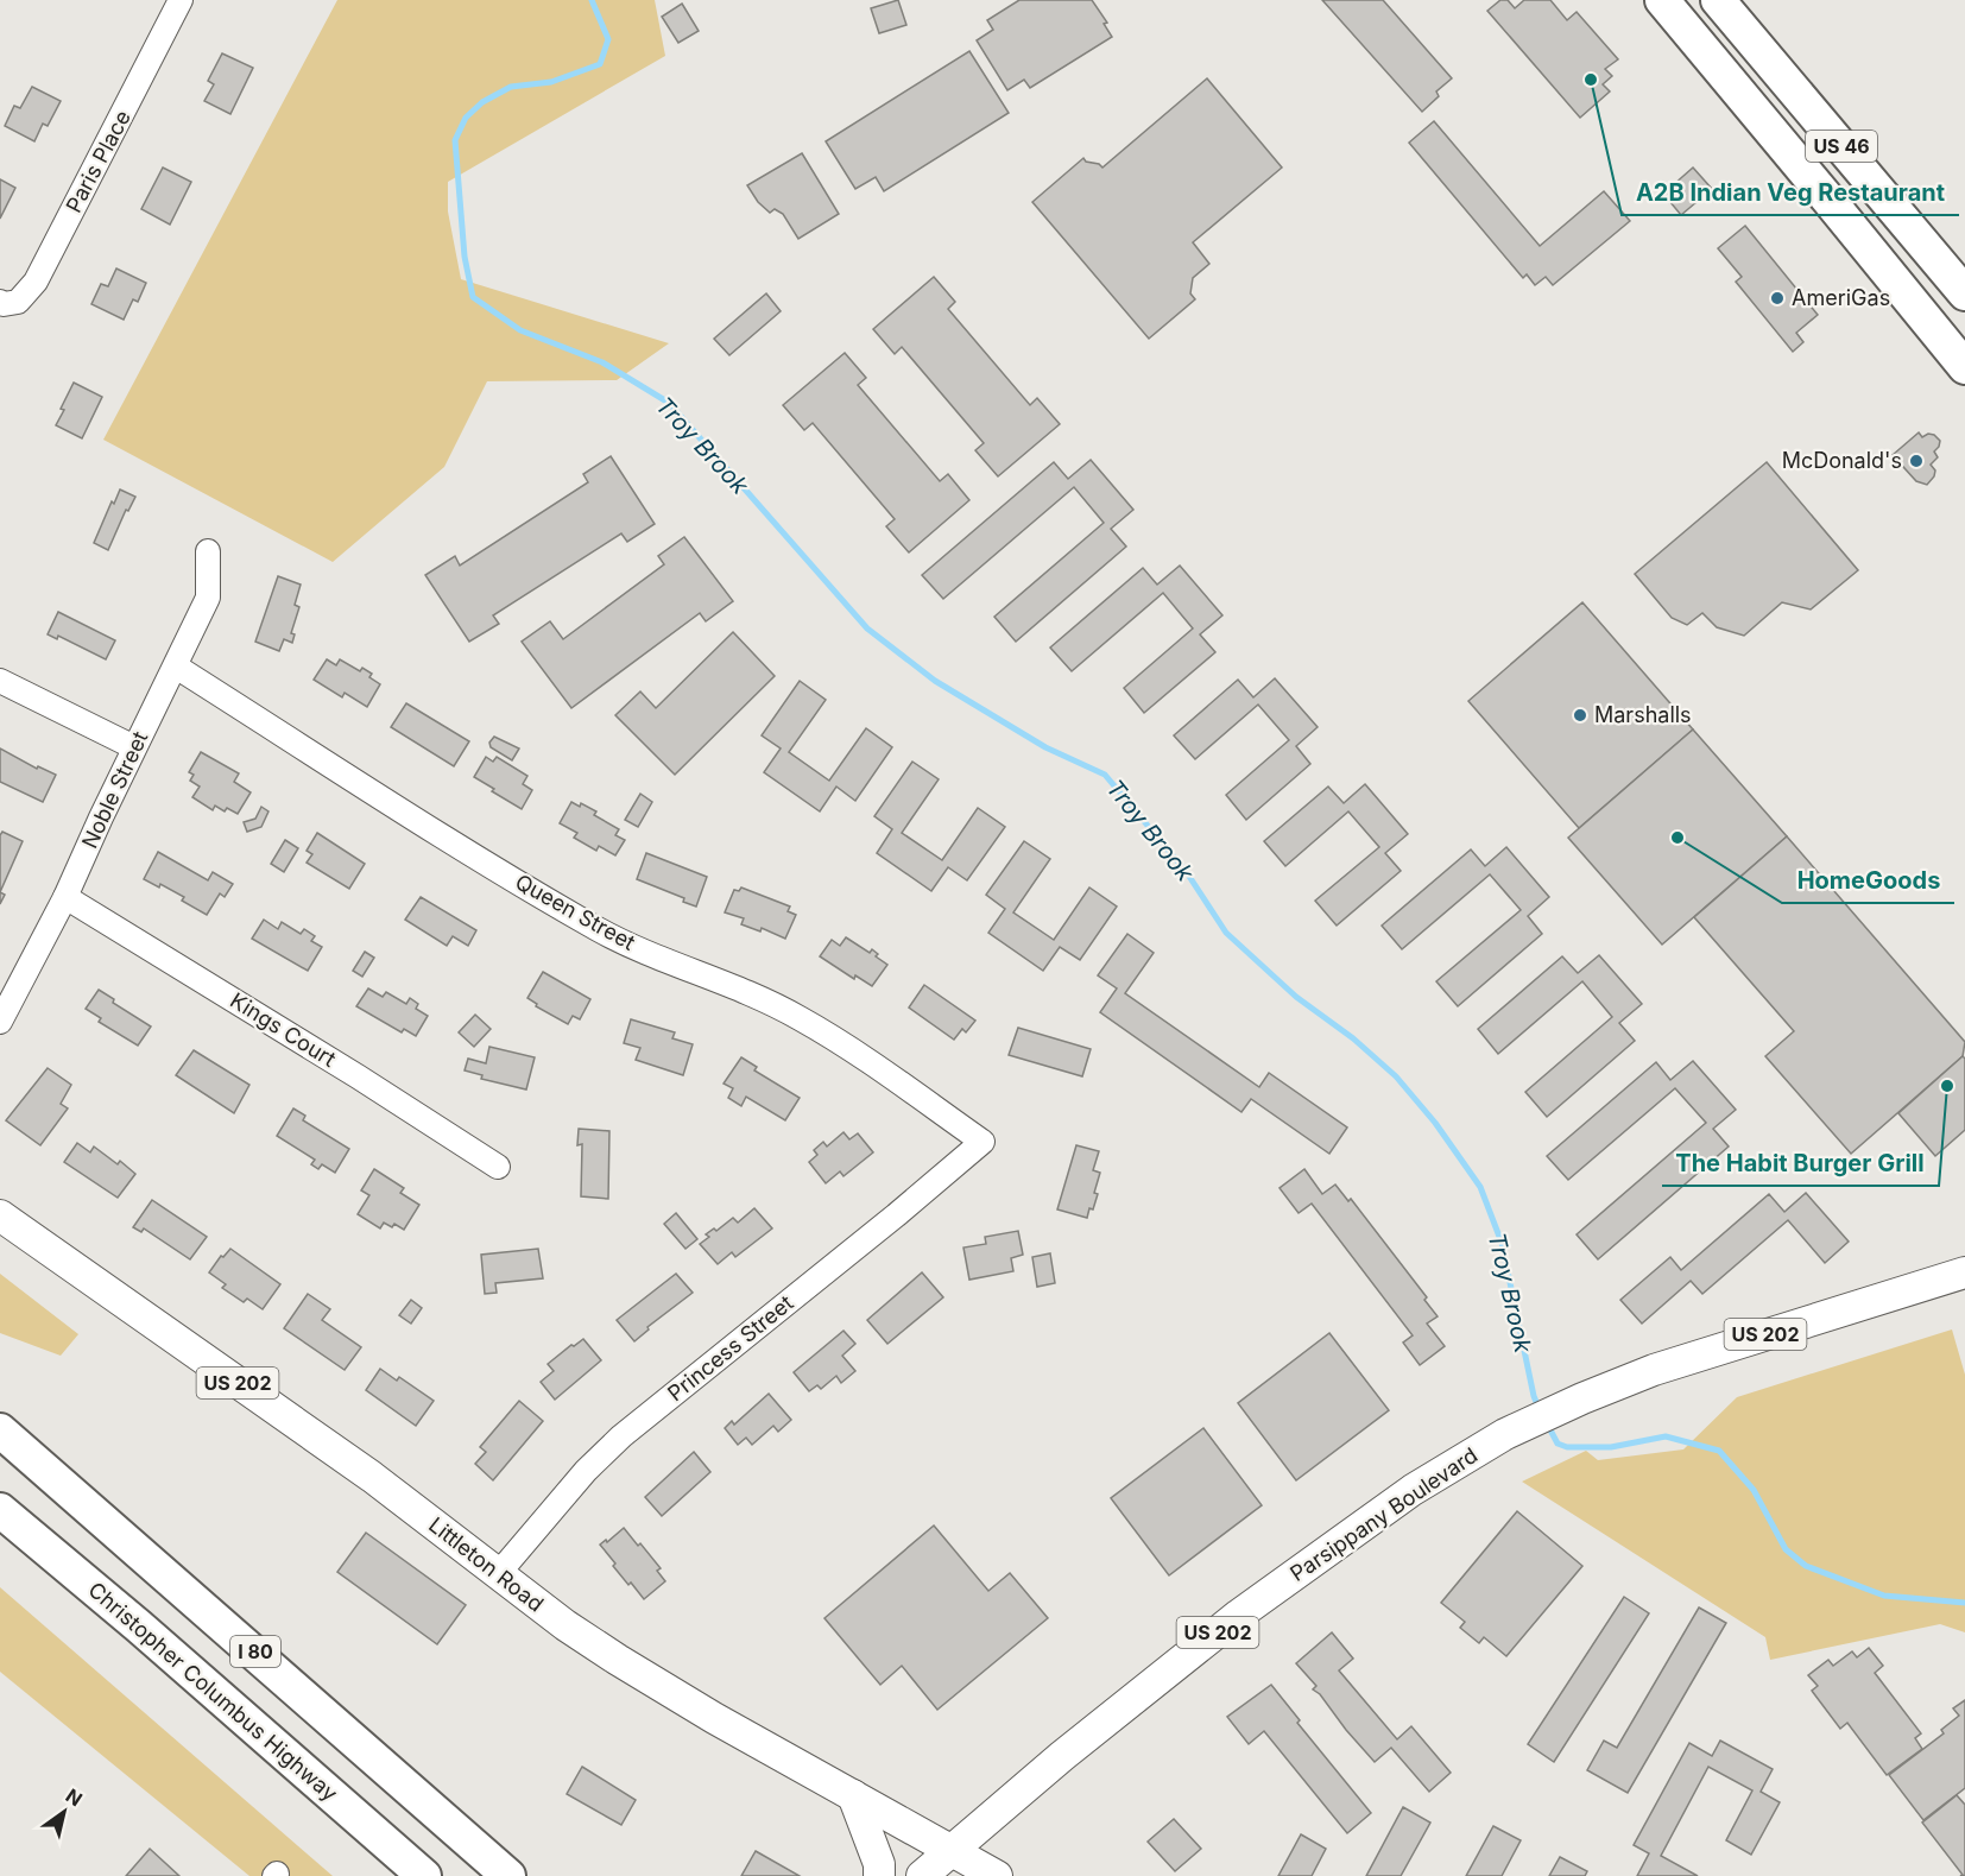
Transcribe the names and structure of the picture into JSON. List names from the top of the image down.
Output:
{
  "streets": {
    "highway": ["US 46", "I 80", "Christopher Columbus Highway"],
    "main road": ["US 202", "Parsippany Boulevard", "Littleton Road"],
    "street": [
      "Paris Place",
      "Noble Street",
      "Queen Street",
      "Kings Court",
      "Princess Street"
    ]
  },
  "crossings": [
    ["Noble Street", "Queen Street"],
    ["Noble Street", "Kings Court"],
    ["Queen Street", "Princess Street"],
    ["Princess Street", "Littleton Road"],
    ["Parsippany Boulevard", "Littleton Road"]
  ],
  "water": ["Troy Brook"],
  "places": [
    "A2B Indian Veg Restaurant",
    "AmeriGas",
    "McDonald's",
    "Marshalls",
    "HomeGoods",
    "The Habit Burger Grill"
  ],
  "north": "top right"
}
